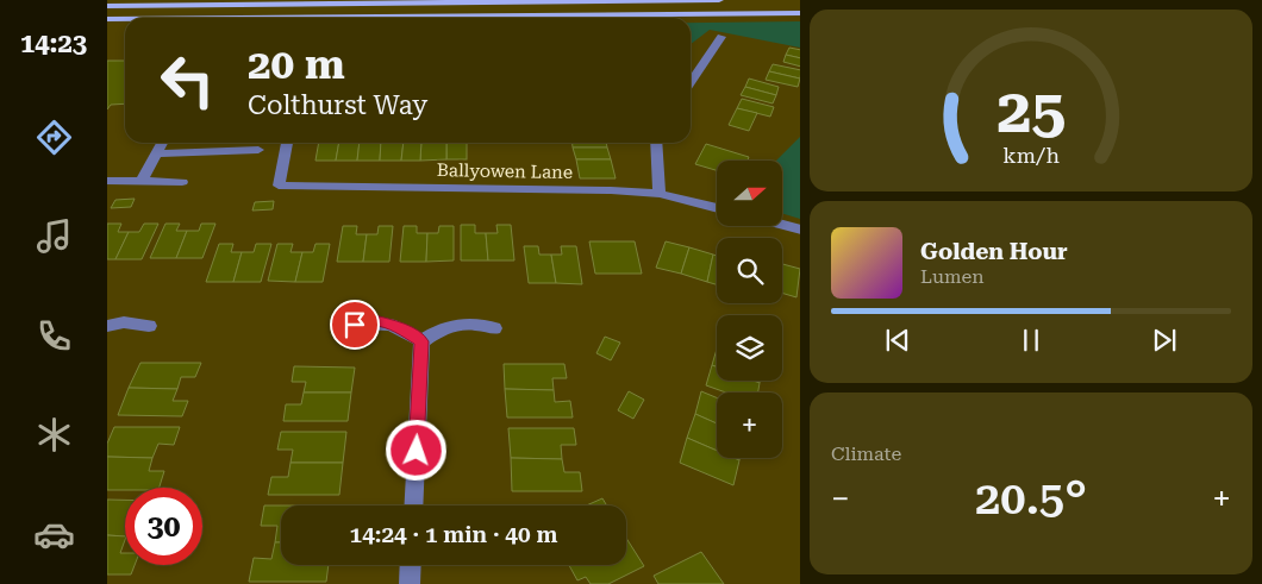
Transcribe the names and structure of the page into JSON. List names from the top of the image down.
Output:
{
  "streets": {
    "street": ["Ballyowen Lane"]
  },
  "north": "right",
  "page": {
    "tabs": "14:23",
    "turn": ["20 m", "Colthurst Way"],
    "map_buttons": "+",
    "song": ["Golden Hour", "Lumen"],
    "tile": "Climate",
    "heat": ["−", "20.5°", "+"],
    "limit": "30",
    "trip": "14:24 · 1 min · 40 m",
    "gauge": ["25", "km/h"]
  }
}
